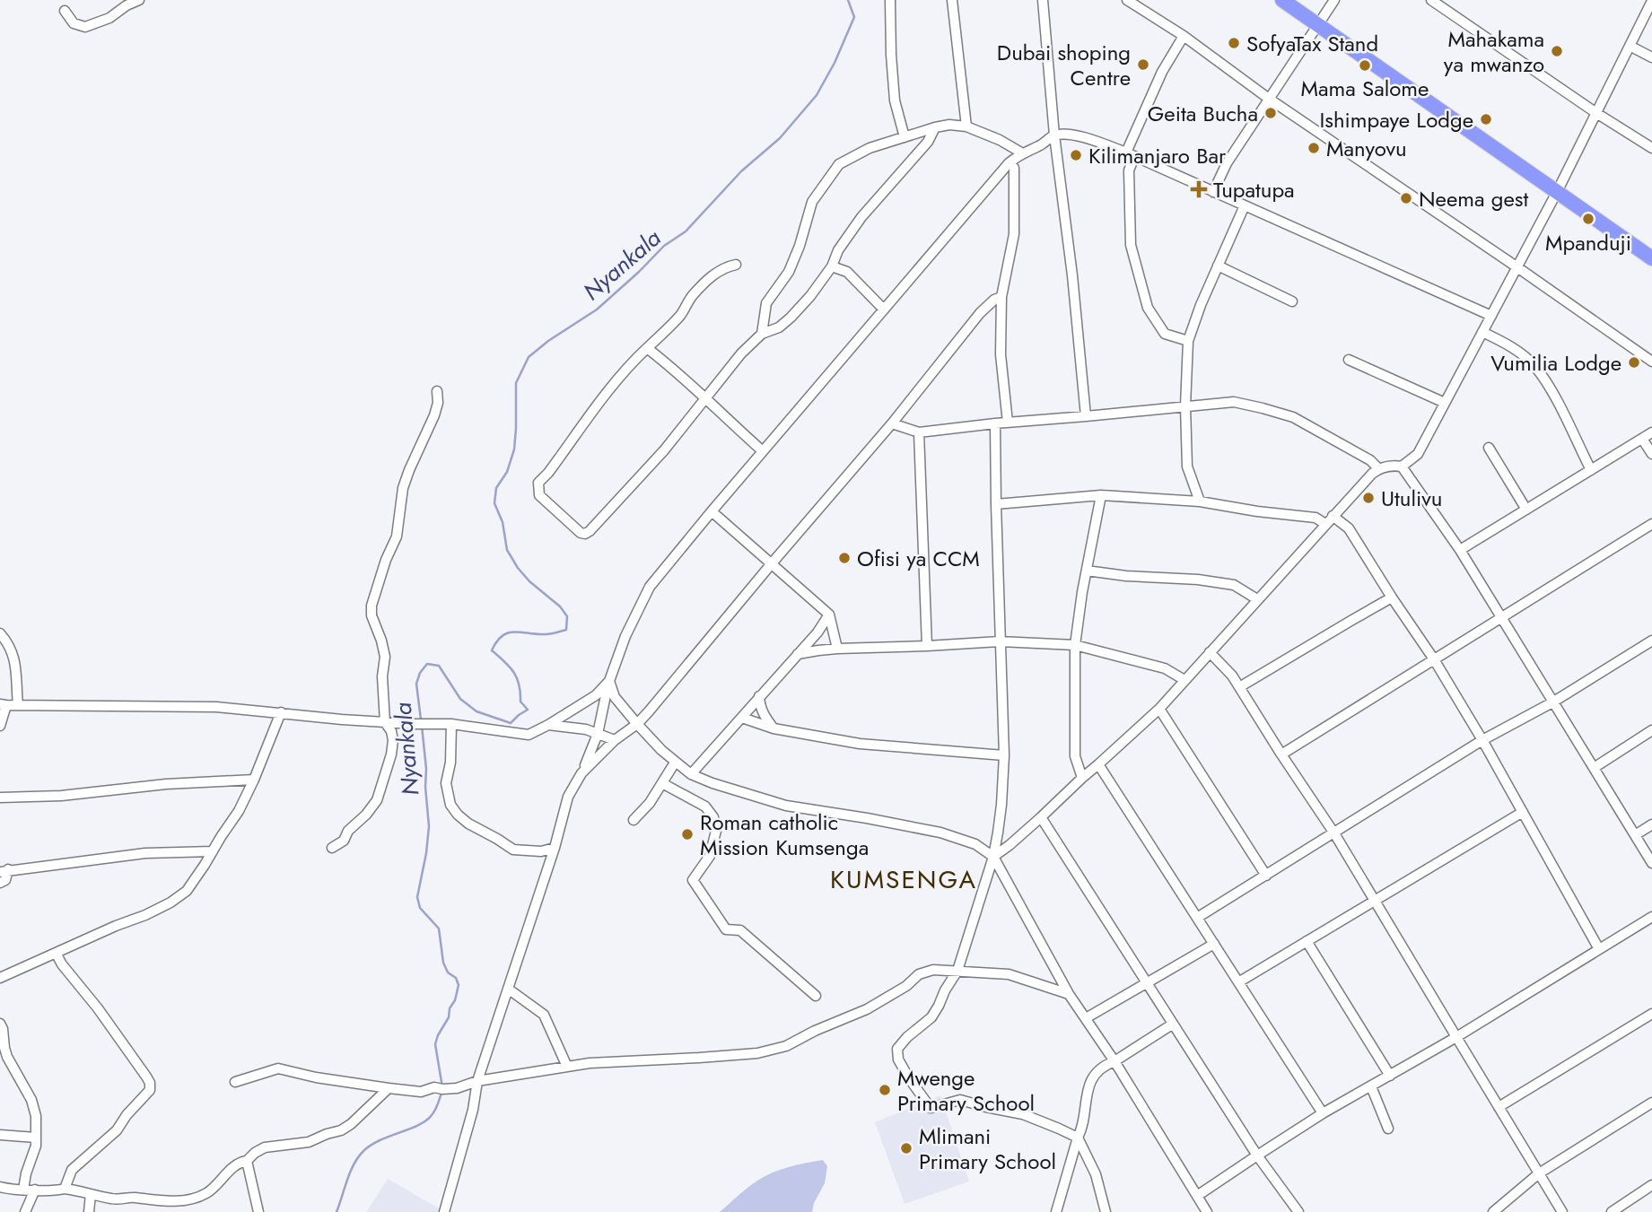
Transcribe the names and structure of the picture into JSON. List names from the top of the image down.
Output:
{
  "districts": ["KUMSENGA"],
  "water": ["Nyankala"],
  "places": {
    "other": [
      "SofyaTax Stand",
      "Mahakama ya mwanzo",
      "Dubai shoping Centre",
      "Mama Salome",
      "Geita Bucha",
      "Ishimpaye Lodge",
      "Manyovu",
      "Kilimanjaro Bar",
      "Neema gest",
      "Mpanduji",
      "Vumilia Lodge",
      "Utulivu",
      "Ofisi ya CCM",
      "Roman catholic Mission Kumsenga",
      "Mwenge Primary School",
      "Mlimani Primary School"
    ],
    "health": ["Tupatupa"]
  }
}
